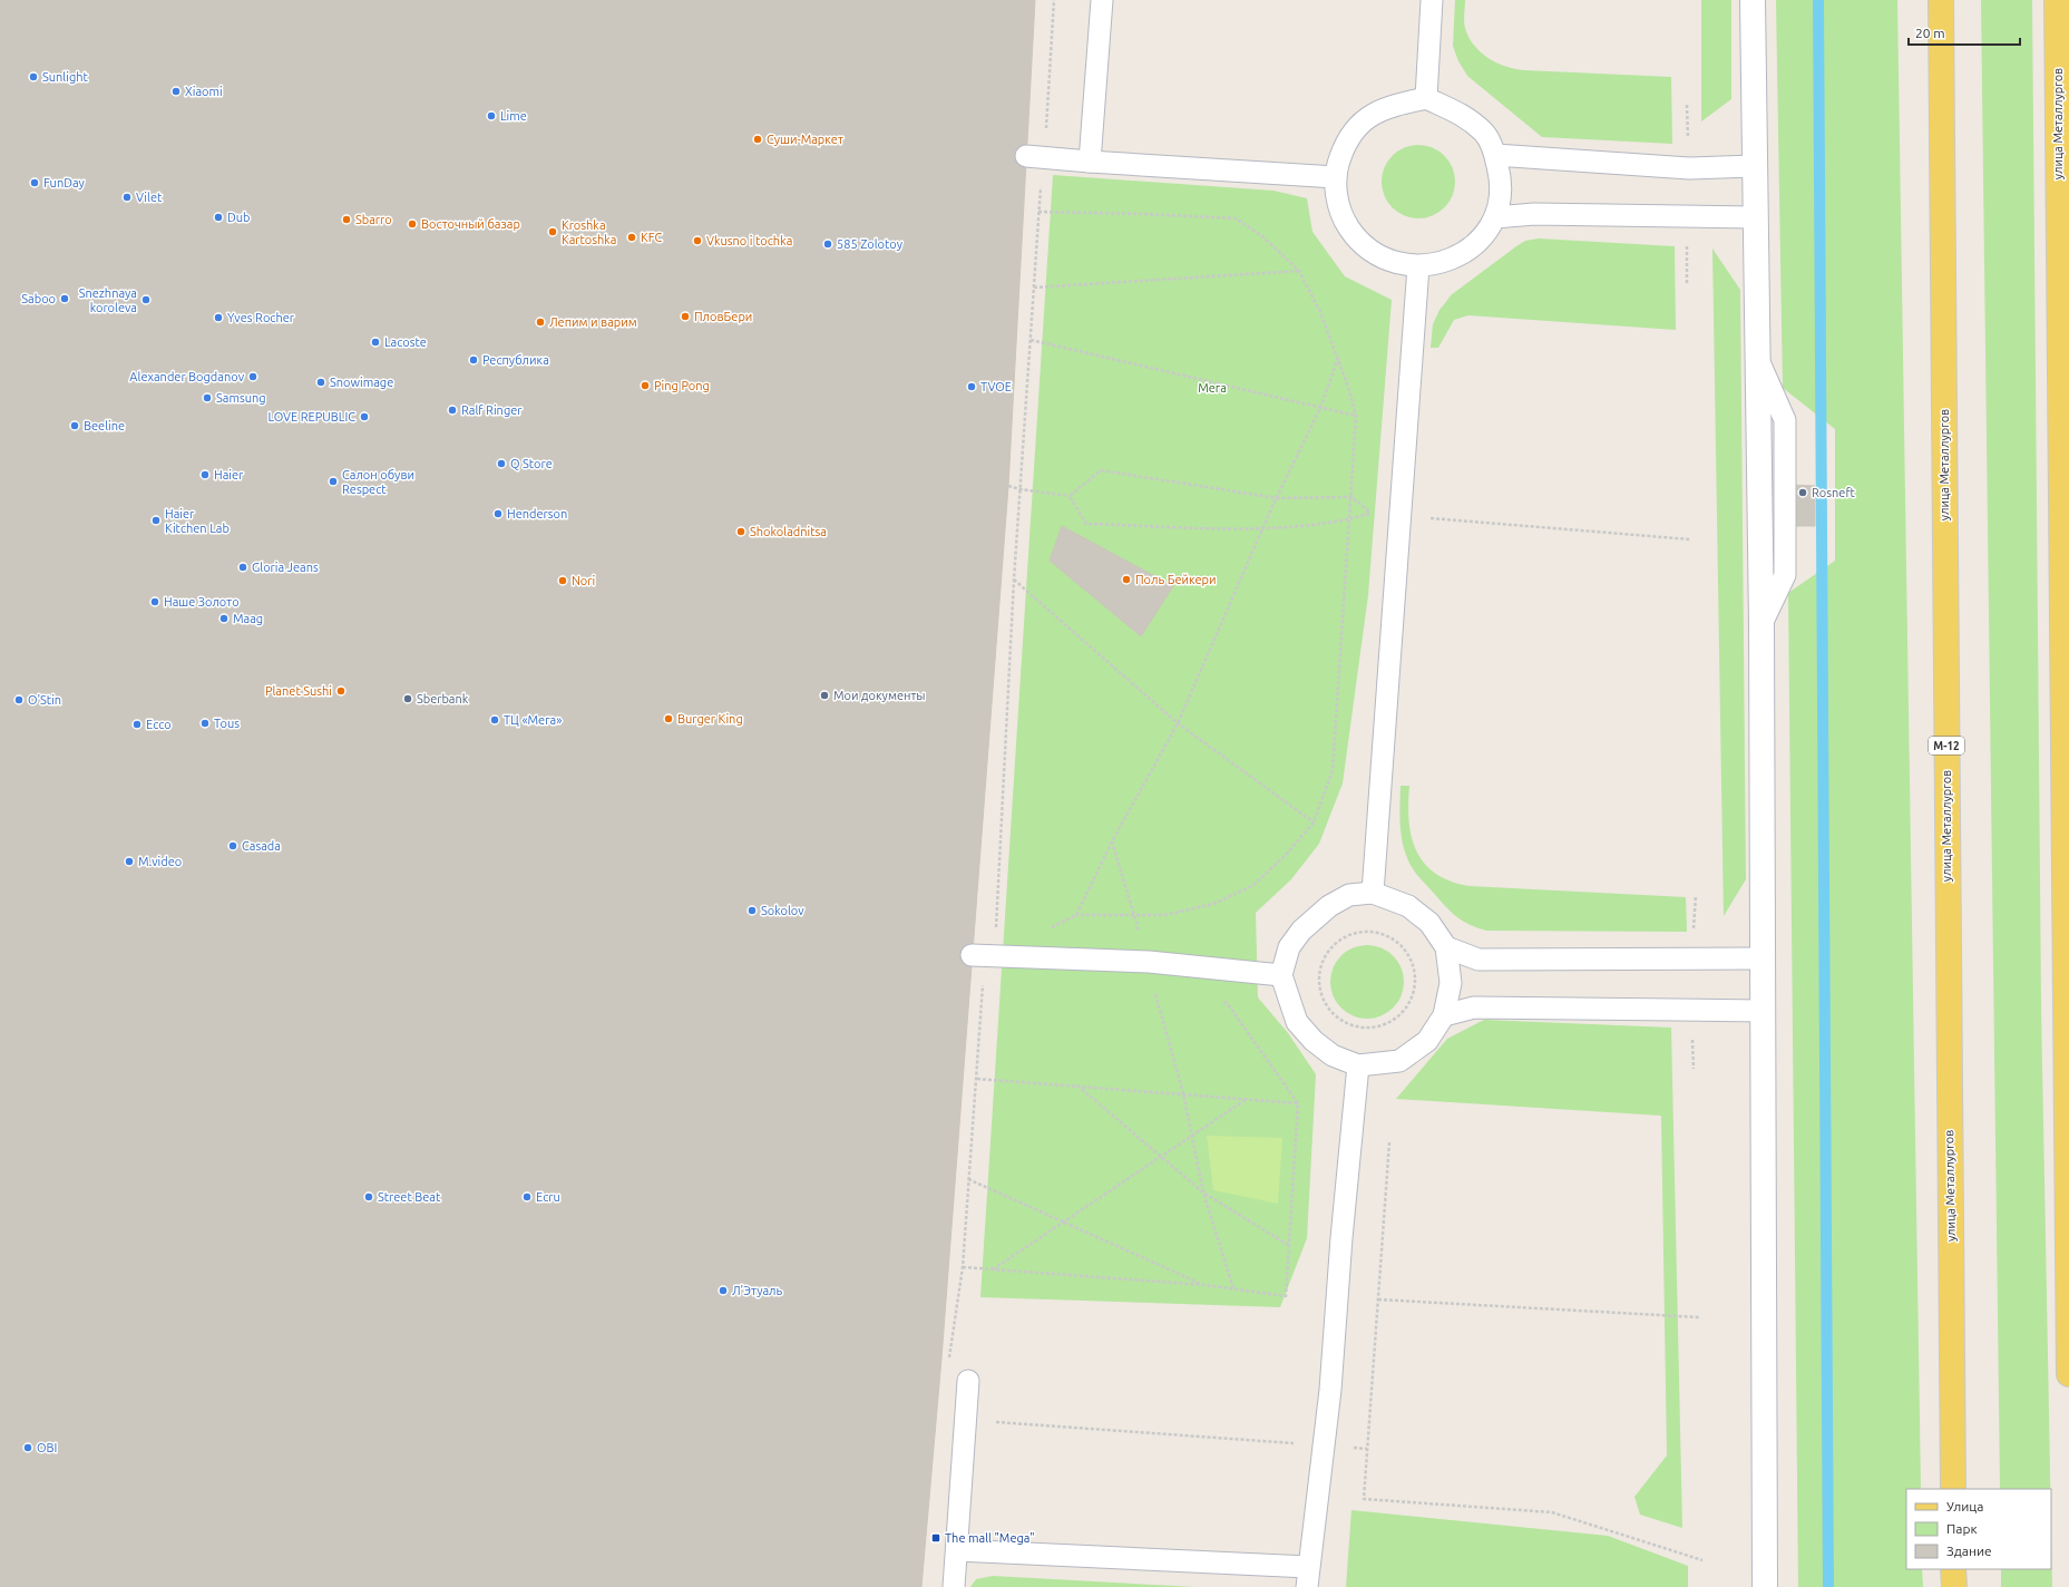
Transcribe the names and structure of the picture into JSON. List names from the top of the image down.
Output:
{
  "streets": {
    "main road": ["улица Металлургов", "М-12"]
  },
  "parks": ["Мега"],
  "places": {
    "other": [
      "Sunlight",
      "Xiaomi",
      "Lime",
      "Суши-Маркет",
      "FunDay",
      "Vilet",
      "Dub",
      "Sbarro",
      "Восточный базар",
      "Kroshka Kartoshka",
      "KFC",
      "Vkusno i tochka",
      "585 Zolotoy",
      "Saboo",
      "Snezhnaya koroleva",
      "ПловБери",
      "Yves Rocher",
      "Лепим и варим",
      "Lacoste",
      "Республика",
      "Alexander Bogdanov",
      "Snowimage",
      "Ping Pong",
      "TVOE",
      "Samsung",
      "Ralf Ringer",
      "LOVE REPUBLIC",
      "Beeline",
      "Q Store",
      "Haier",
      "Салон обуви Respect",
      "Rosneft",
      "Henderson",
      "Haier Kitchen Lab",
      "Shokoladnitsa",
      "Gloria Jeans",
      "Поль Бейкери",
      "Nori",
      "Наше Золото",
      "Maag",
      "Planet Sushi",
      "Мои документы",
      "Sberbank",
      "O'Stin",
      "Burger King",
      "ТЦ «Мега»",
      "Tous",
      "Ecco",
      "Casada",
      "M.video",
      "Sokolov",
      "Street Beat",
      "Ecru",
      "Л'Этуаль",
      "OBI"
    ],
    "transit": ["The mall \"Mega\""]
  },
  "legend": ["Улица", "Парк", "Здание"],
  "scale_bar": "20 m"
}
